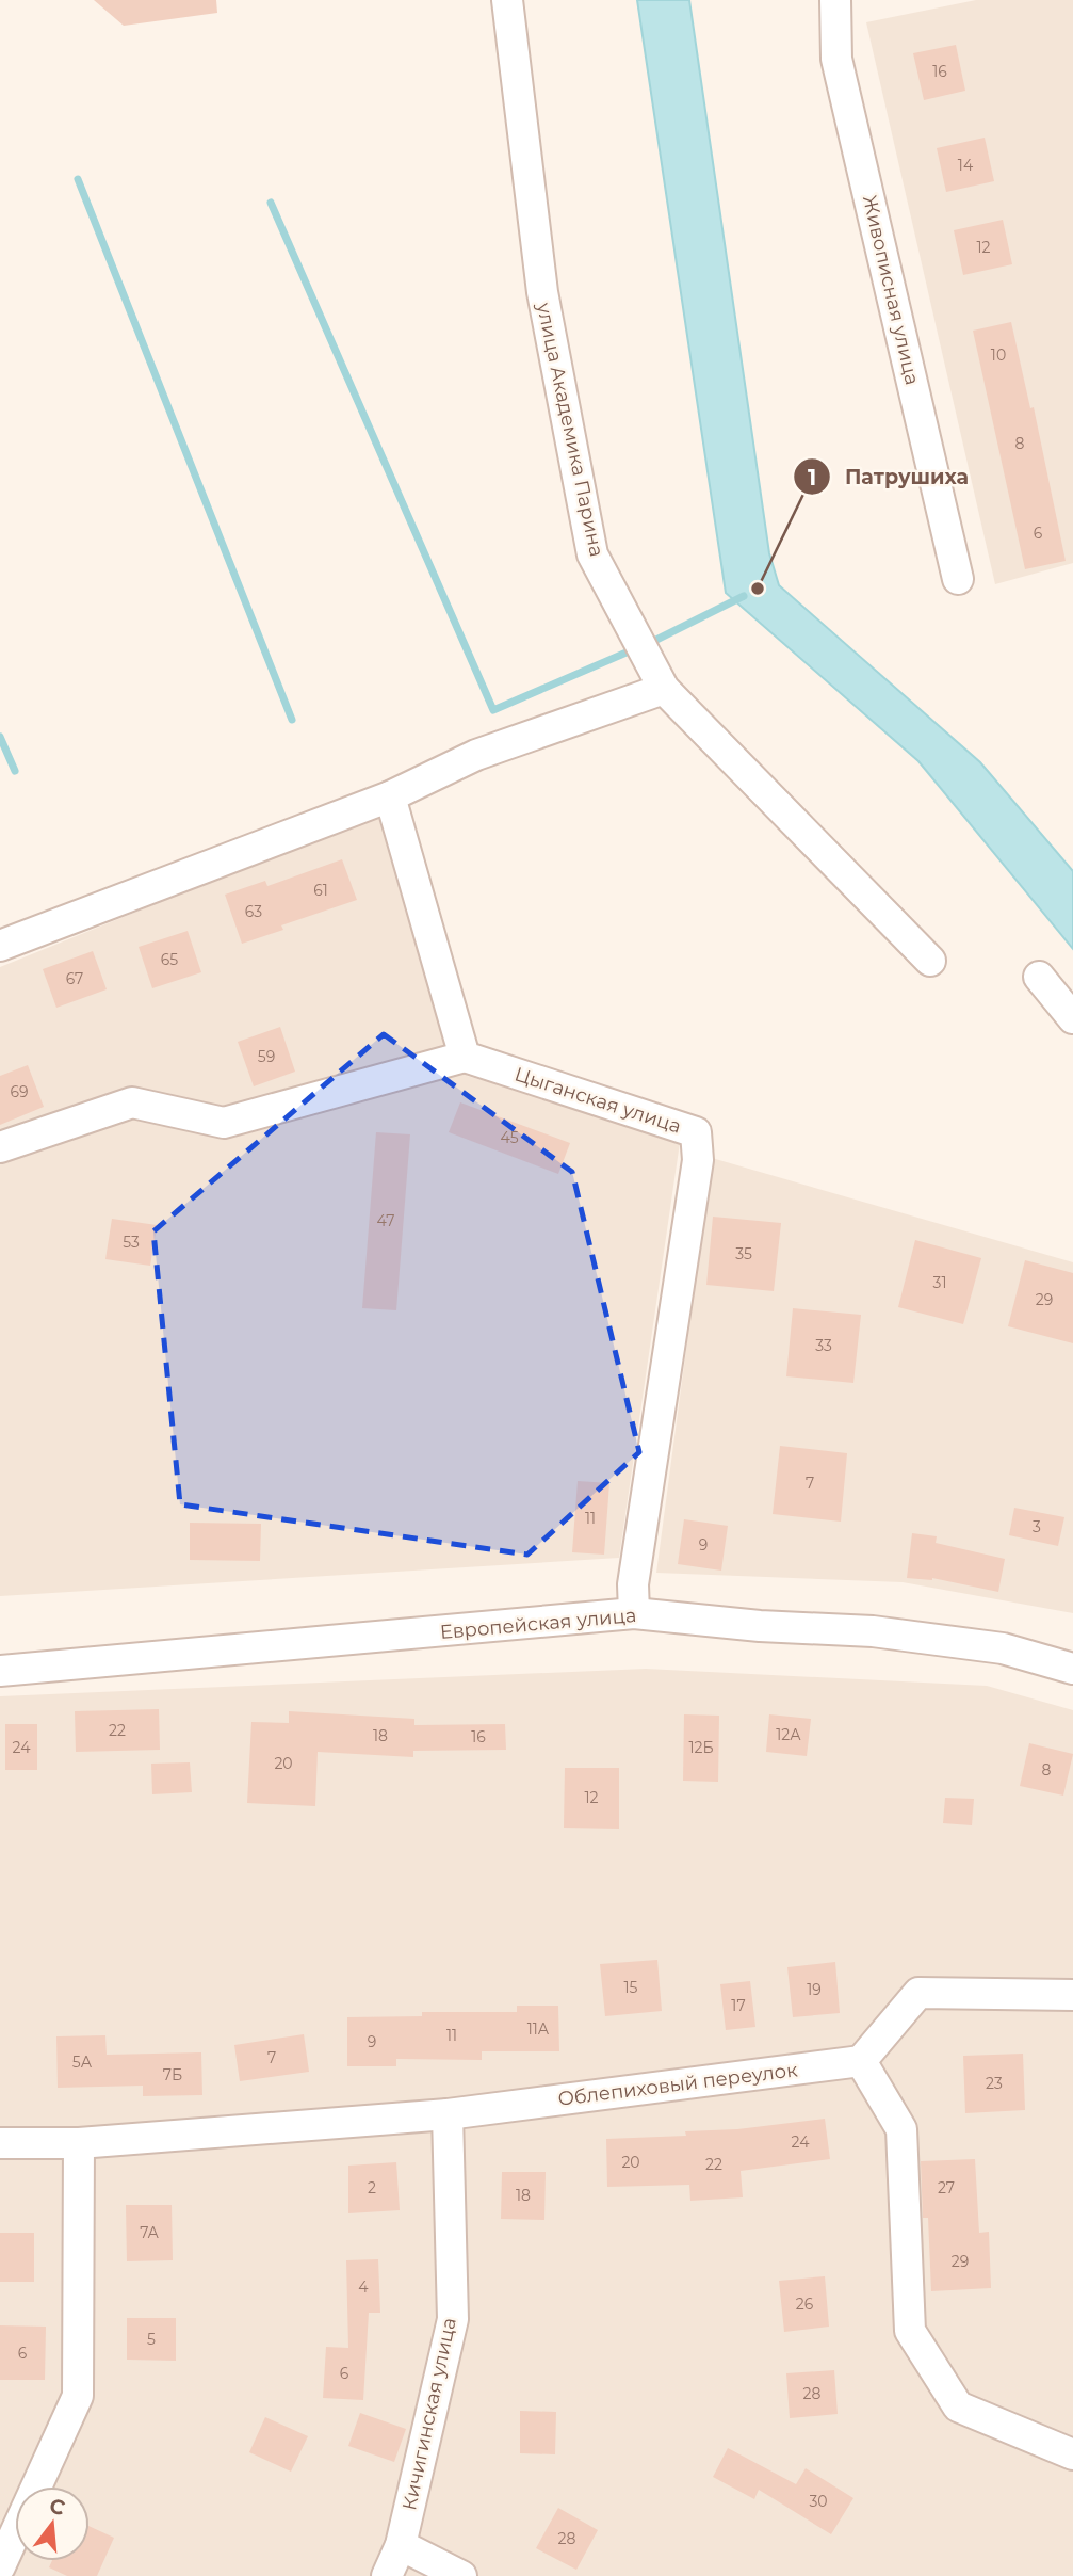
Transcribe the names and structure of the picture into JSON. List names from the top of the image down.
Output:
{
  "streets": {
    "street": [
      "Живописная улица",
      "улица Академика Парина",
      "Цыганская улица",
      "Европейская улица",
      "Облепиховый переулок",
      "Кичигинская улица"
    ]
  },
  "crossings": [
    ["Цыганская улица", "Европейская улица"],
    ["Облепиховый переулок", "Кичигинская улица"]
  ],
  "places": ["Патрушиха"],
  "house_numbers": [
    "16",
    "14",
    "12",
    "10",
    "8",
    "6",
    "61",
    "63",
    "65",
    "67",
    "59",
    "69",
    "45",
    "47",
    "53",
    "35",
    "31",
    "29",
    "33",
    "7",
    "11",
    "3",
    "9",
    "22",
    "12А",
    "18",
    "16",
    "24",
    "12Б",
    "20",
    "8",
    "12",
    "15",
    "19",
    "17",
    "11А",
    "11",
    "9",
    "7",
    "5А",
    "7Б",
    "23",
    "24",
    "20",
    "22",
    "2",
    "27",
    "18",
    "7А",
    "29",
    "4",
    "26",
    "5",
    "6",
    "6",
    "28",
    "30",
    "28"
  ],
  "north": "top"
}
